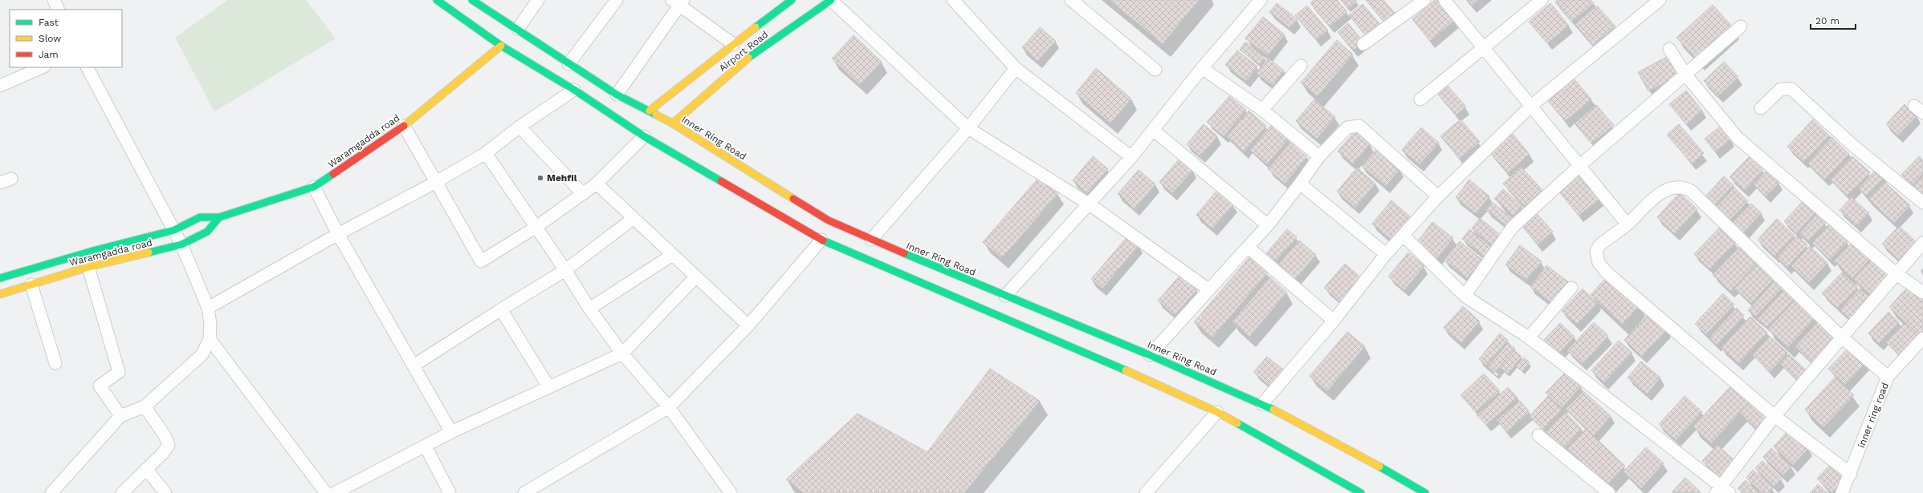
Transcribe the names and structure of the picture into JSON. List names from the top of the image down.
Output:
{
  "streets": {
    "main road": ["Airport Road", "Inner Ring Road", "Waramgadda road"],
    "street": ["inner ring road"]
  },
  "crossings": [
    ["Airport Road", "Inner Ring Road"]
  ],
  "places": ["Mehfil"],
  "legend": ["Fast", "Slow", "Jam"],
  "scale_bar": "20 m"
}
